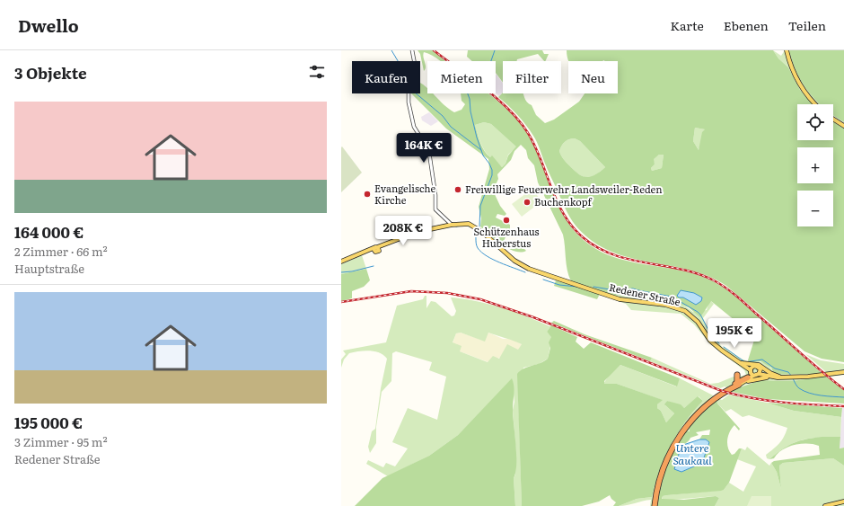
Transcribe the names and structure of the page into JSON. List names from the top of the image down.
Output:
{
  "streets": {
    "main road": ["Redener Straße"]
  },
  "water": ["Untere Saukaul"],
  "places": [
    "Freiwillige Feuerwehr Landsweiler-Reden",
    "Evangelische Kirche",
    "Buchenkopf",
    "Schützenhaus Huberstus"
  ],
  "page": {
    "header": "Dwello",
    "nav": ["Karte", "Ebenen", "Teilen"],
    "heading": "3 Objekte",
    "chip": [
      "Kaufen",
      "Mieten",
      "Filter",
      "Neu"
    ],
    "list": [
      {
        "name": "164 000 €",
        "note": "2 Zimmer · 66 m² · Hauptstraße"
      },
      {
        "name": "195 000 €",
        "note": "3 Zimmer · 95 m² · Redener Straße"
      }
    ],
    "map_buttons": ["+", "−"],
    "price": ["164K €", "208K €", "195K €"]
  }
}
